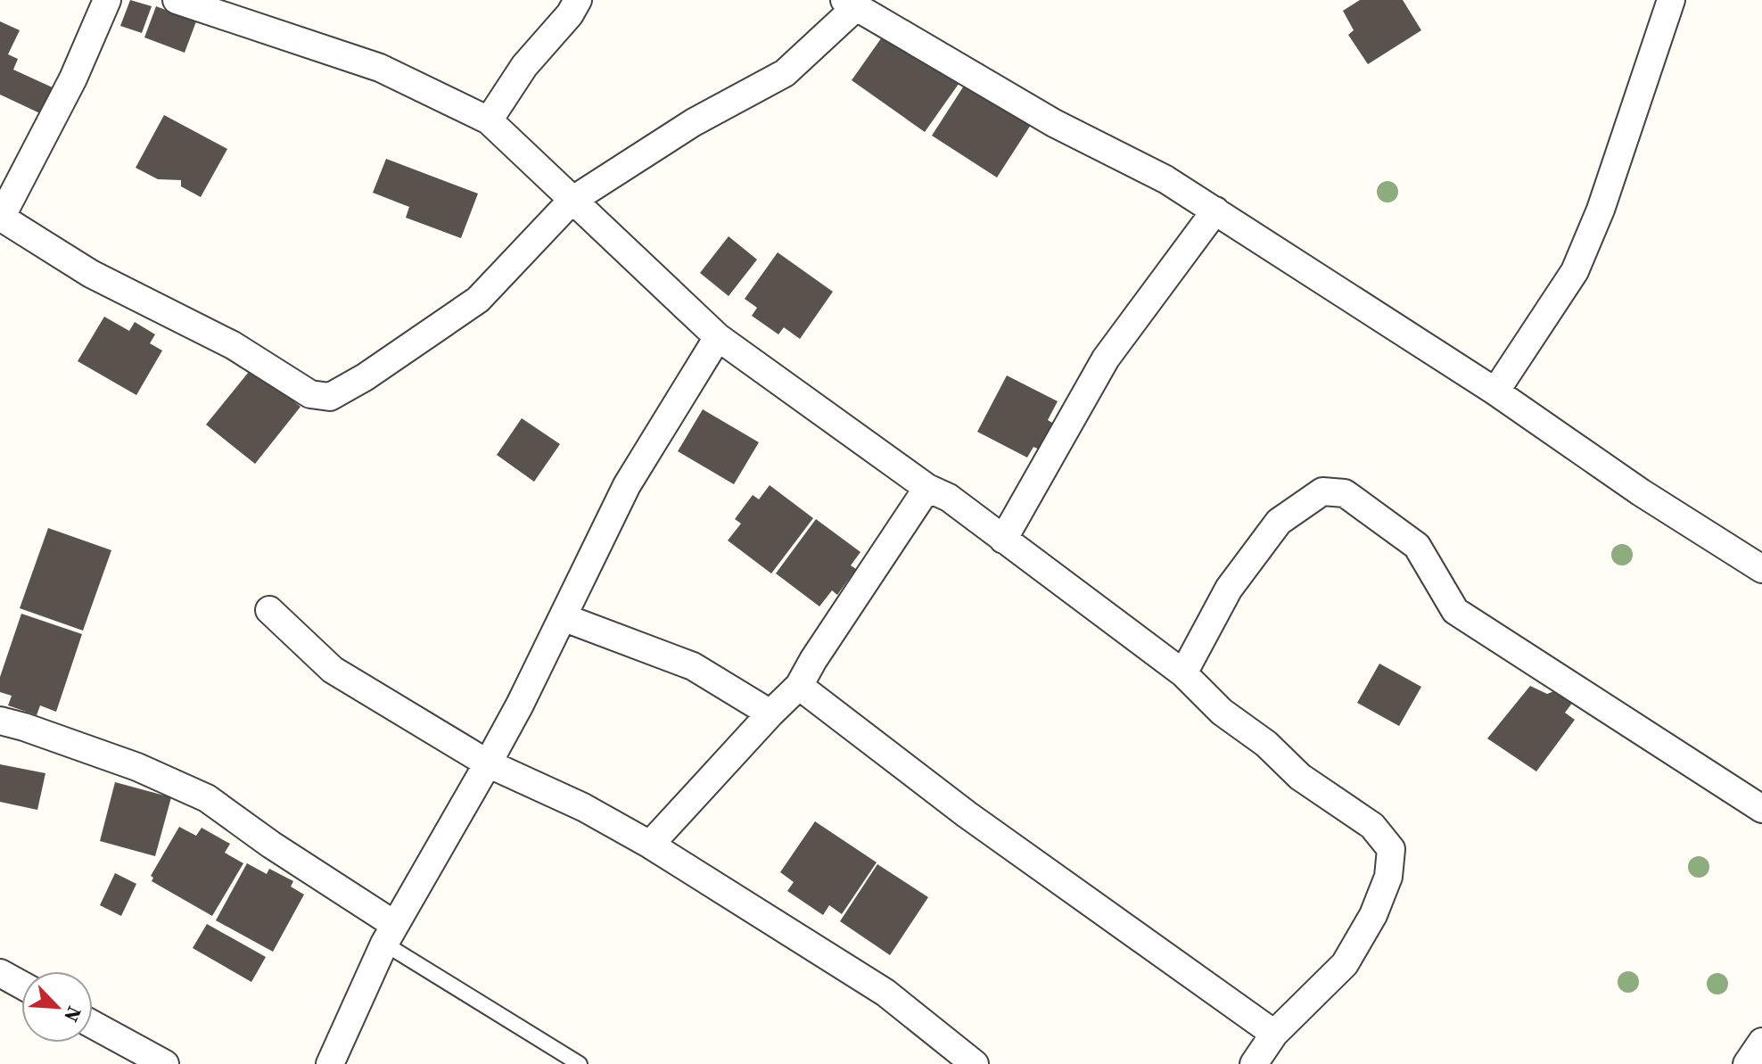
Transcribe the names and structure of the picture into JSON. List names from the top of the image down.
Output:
{
  "north": "bottom right"
}
